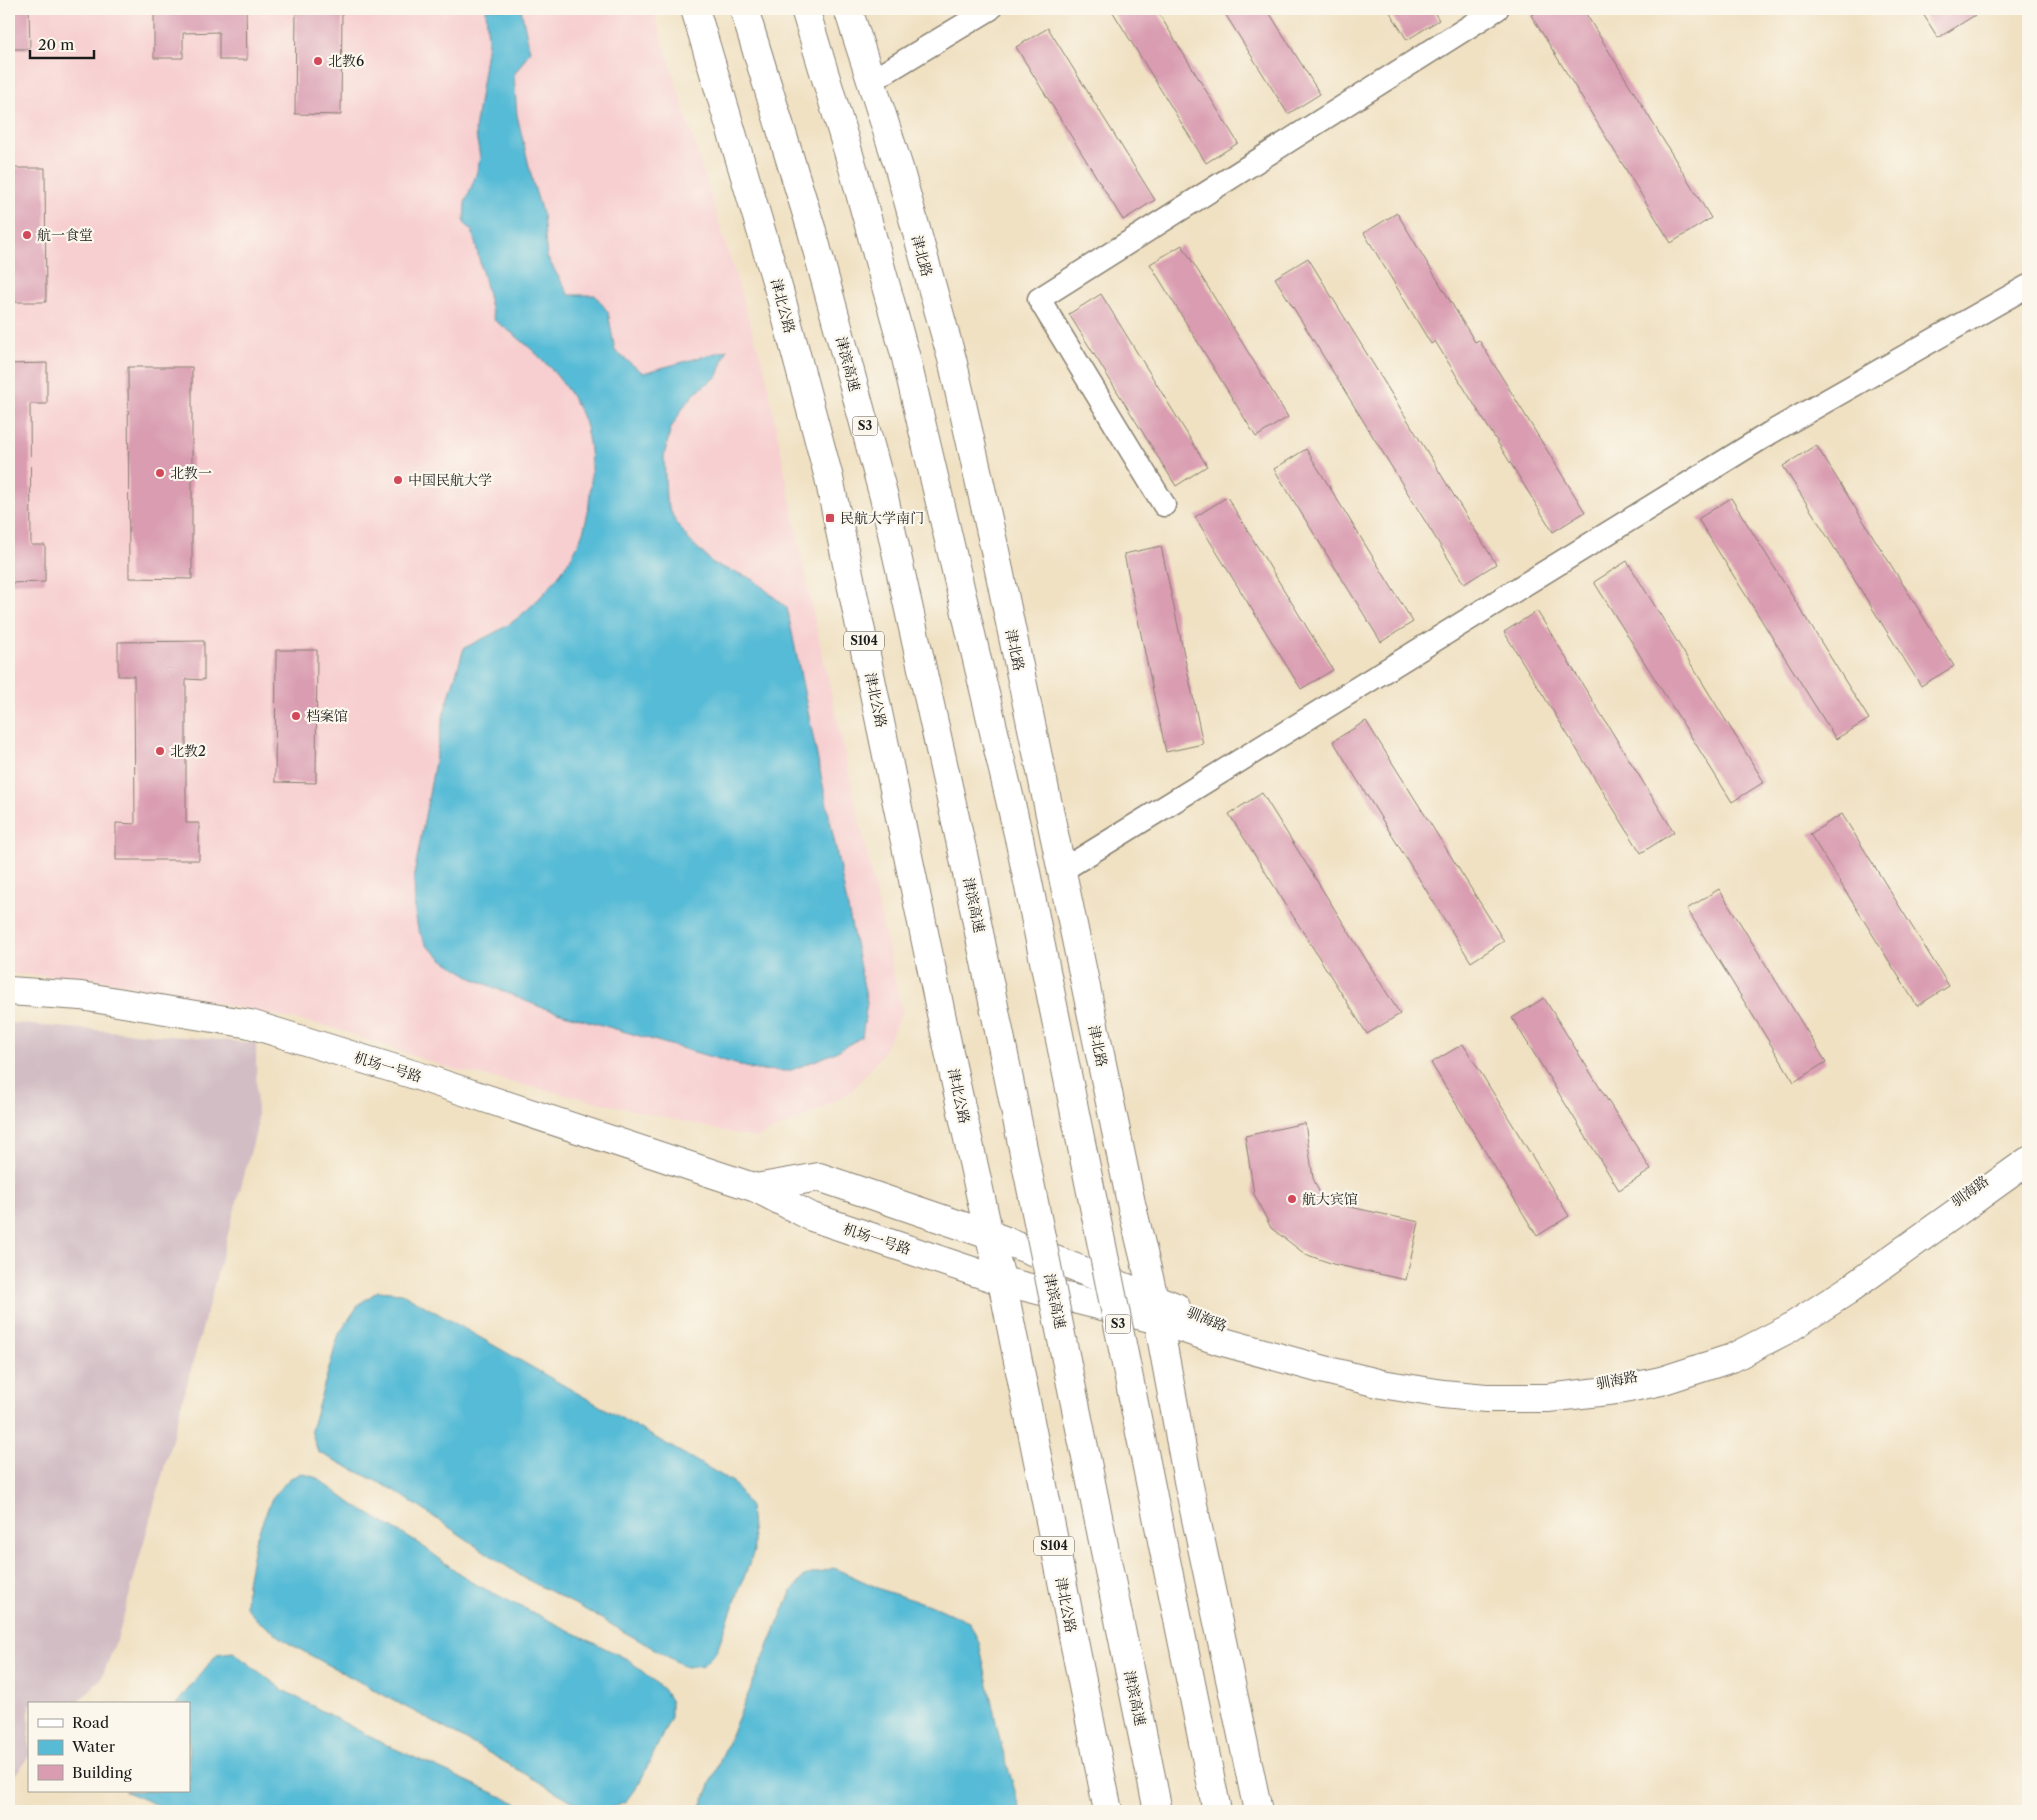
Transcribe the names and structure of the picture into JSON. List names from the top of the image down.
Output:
{
  "streets": {
    "main road": [
      "津北路",
      "津北公路",
      "津滨高速",
      "S3",
      "S104",
      "机场一号路",
      "驯海路"
    ]
  },
  "crossings": [
    ["津北路", "驯海路"],
    ["津北公路", "机场一号路"]
  ],
  "places": {
    "other": [
      "北教6",
      "航一食堂",
      "北教一",
      "中国民航大学",
      "档案馆",
      "北教2",
      "航大宾馆"
    ],
    "transit": ["民航大学南门"]
  },
  "legend": ["Road", "Water", "Building"],
  "scale_bar": "20 m"
}
